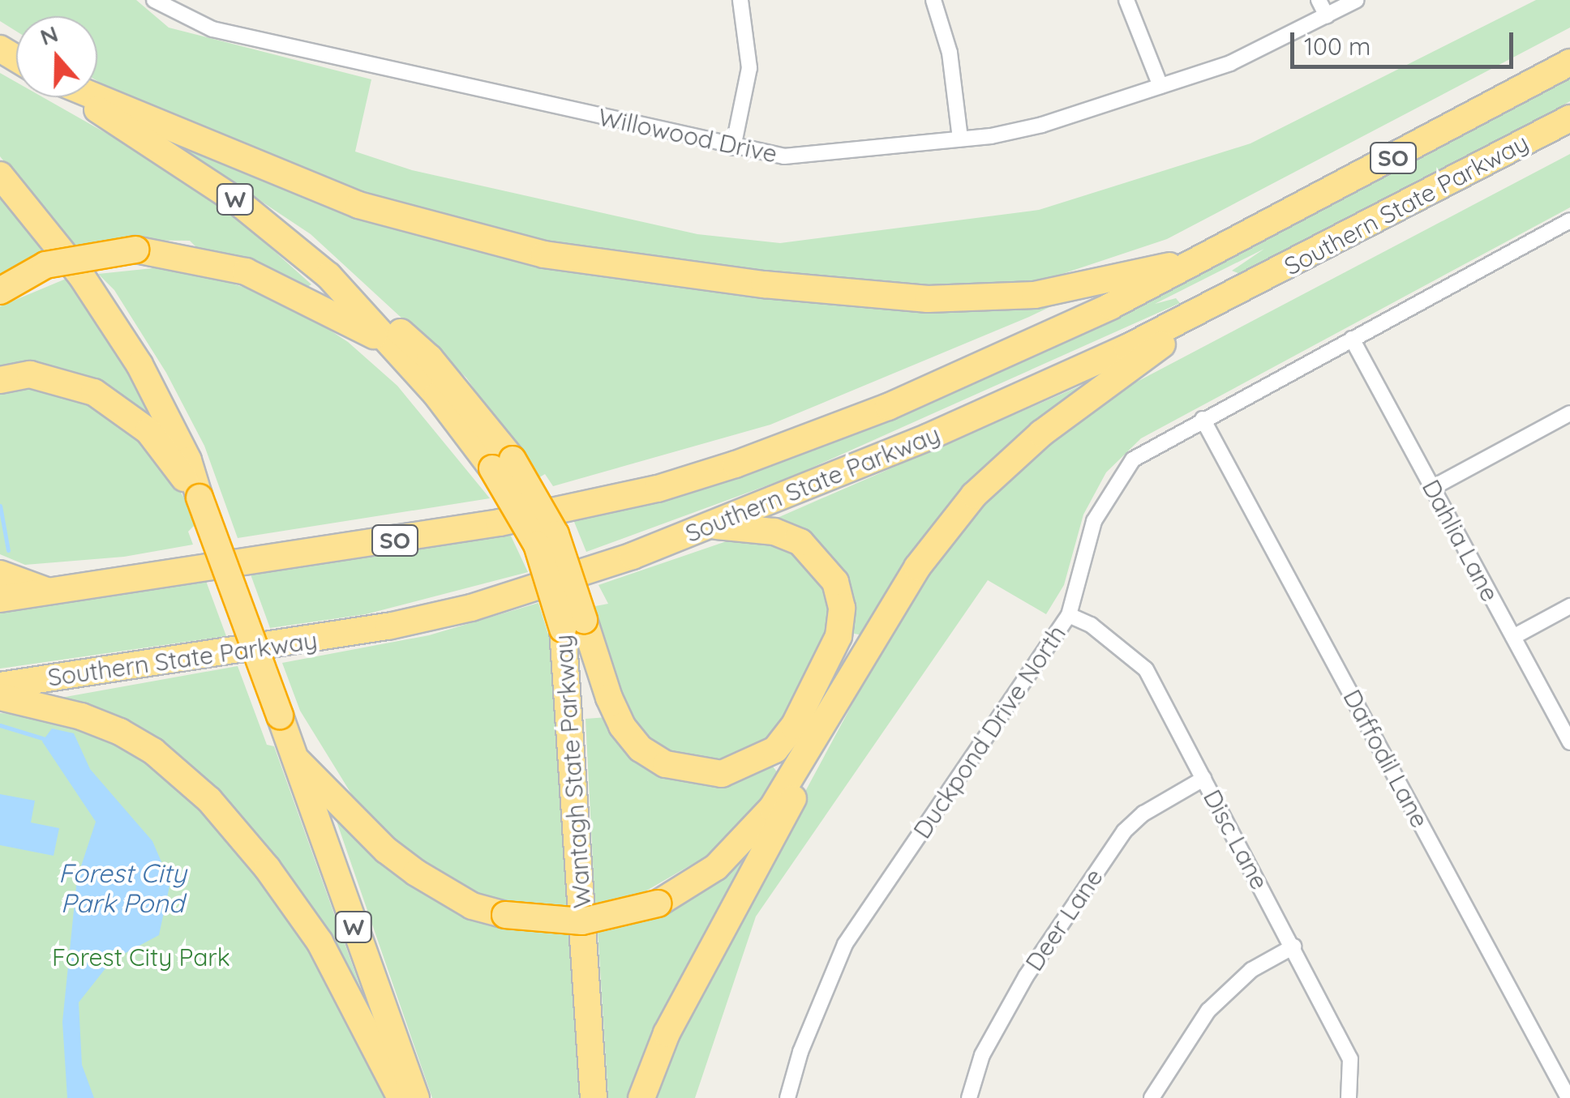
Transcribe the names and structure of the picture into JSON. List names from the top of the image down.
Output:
{
  "streets": {
    "highway": [
      "SO",
      "W",
      "Southern State Parkway",
      "Wantagh State Parkway"
    ],
    "street": [
      "Willowood Drive",
      "Dahlia Lane",
      "Duckpond Drive North",
      "Daffodil Lane",
      "Disc Lane",
      "Deer Lane"
    ]
  },
  "crossings": [
    ["Dahlia Lane", "Duckpond Drive North"],
    ["Duckpond Drive North", "Daffodil Lane"],
    ["Duckpond Drive North", "Disc Lane"],
    ["Disc Lane", "Deer Lane"]
  ],
  "water": ["Forest City Park Pond"],
  "parks": ["Forest City Park"],
  "scale_bar": "100 m",
  "north": "top"
}
